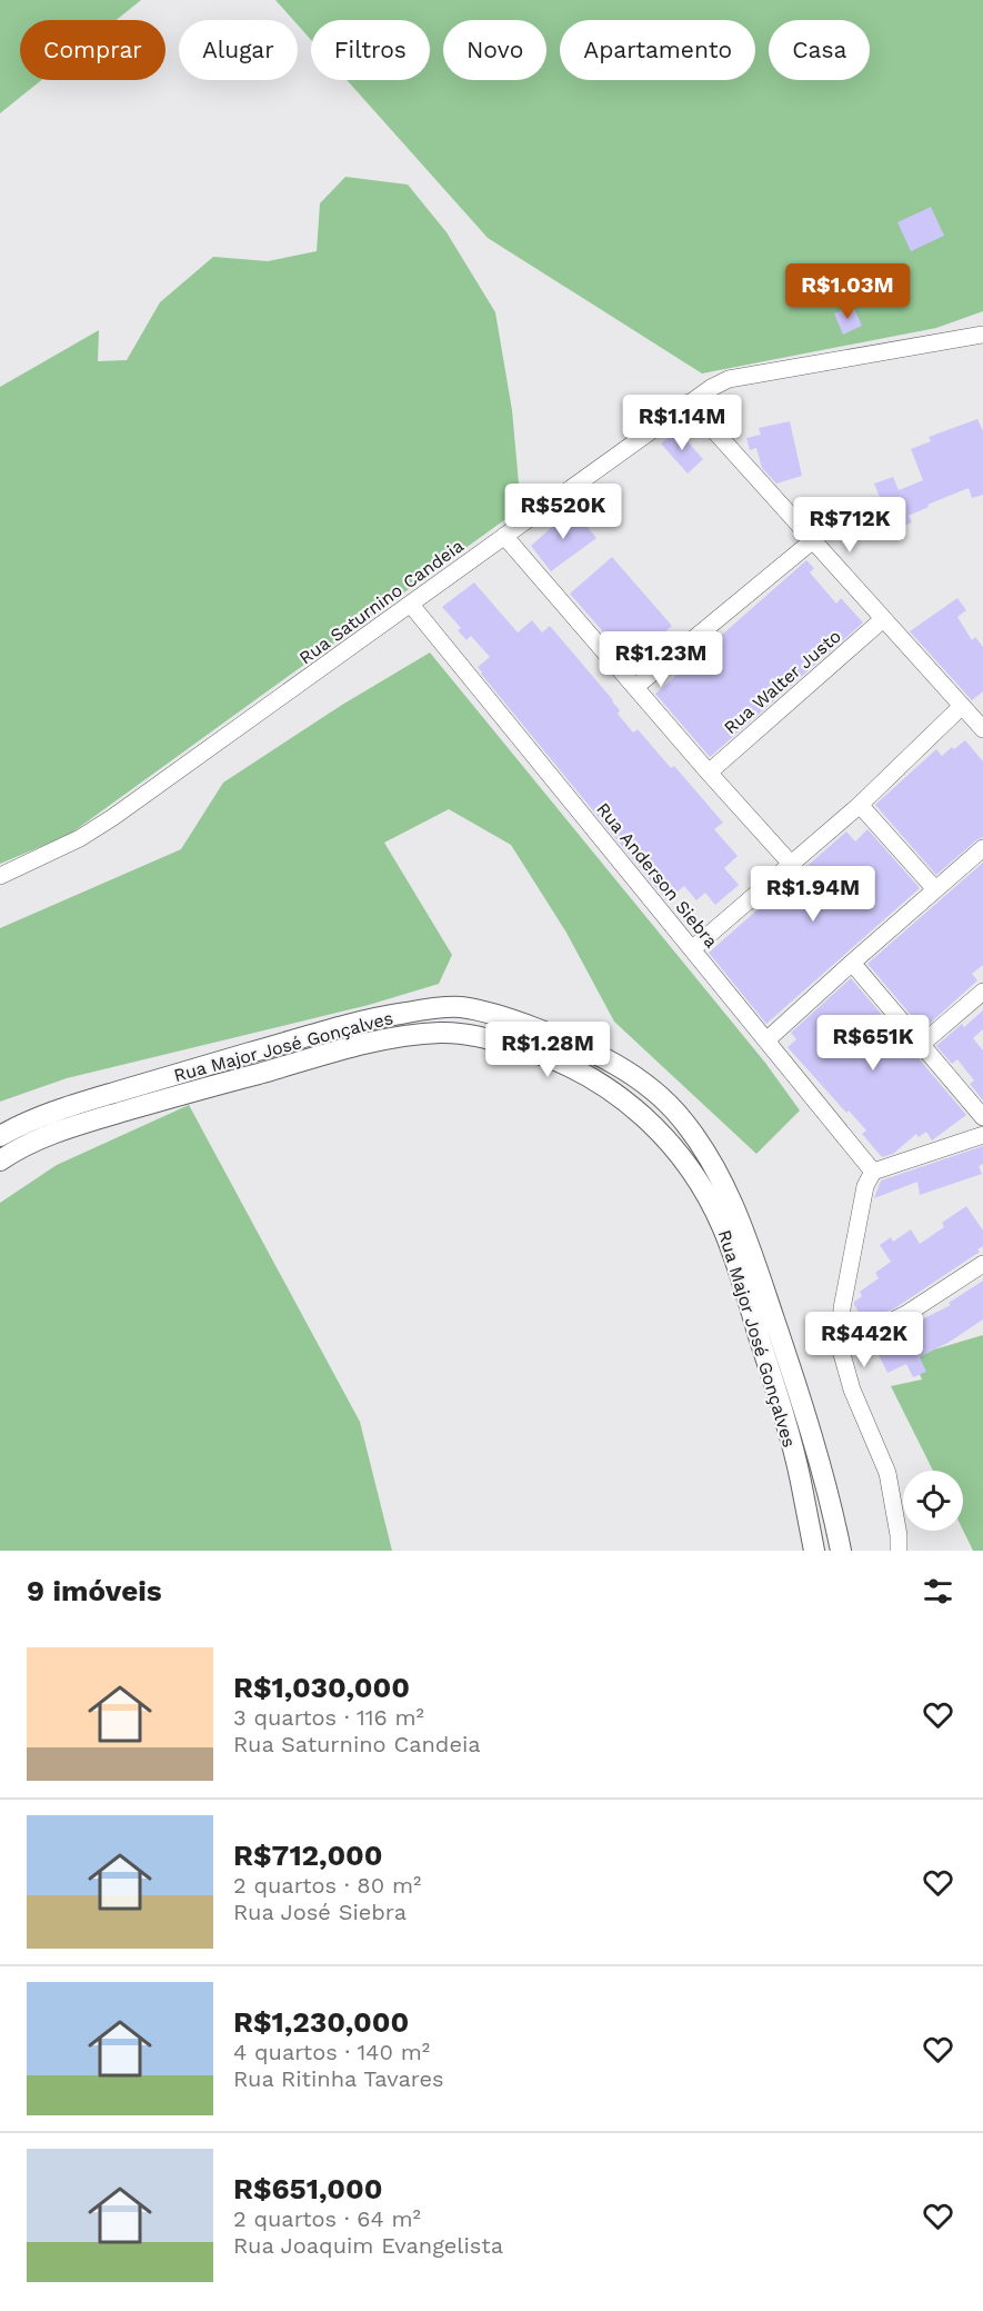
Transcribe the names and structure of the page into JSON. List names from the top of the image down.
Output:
{
  "streets": {
    "street": [
      "Rua Saturnino Candeia",
      "Rua Walter Justo",
      "Rua Anderson Siebra",
      "Rua Major José Gonçalves"
    ]
  },
  "crossings": [
    ["Rua Saturnino Candeia", "Rua Anderson Siebra"]
  ],
  "page": {
    "chip": [
      "Comprar",
      "Alugar",
      "Filtros",
      "Novo",
      "Apartamento",
      "Casa"
    ],
    "price": [
      "R$1.03M",
      "R$1.14M",
      "R$520K",
      "R$712K",
      "R$1.23M",
      "R$1.94M",
      "R$651K",
      "R$1.28M",
      "R$442K"
    ],
    "heading": "9 imóveis",
    "list": [
      {
        "name": "R$1,030,000",
        "note": "3 quartos · 116 m² · Rua Saturnino Candeia"
      },
      {
        "name": "R$712,000",
        "note": "2 quartos · 80 m² · Rua José Siebra"
      },
      {
        "name": "R$1,230,000",
        "note": "4 quartos · 140 m² · Rua Ritinha Tavares"
      },
      {
        "name": "R$651,000",
        "note": "2 quartos · 64 m² · Rua Joaquim Evangelista"
      }
    ]
  }
}
